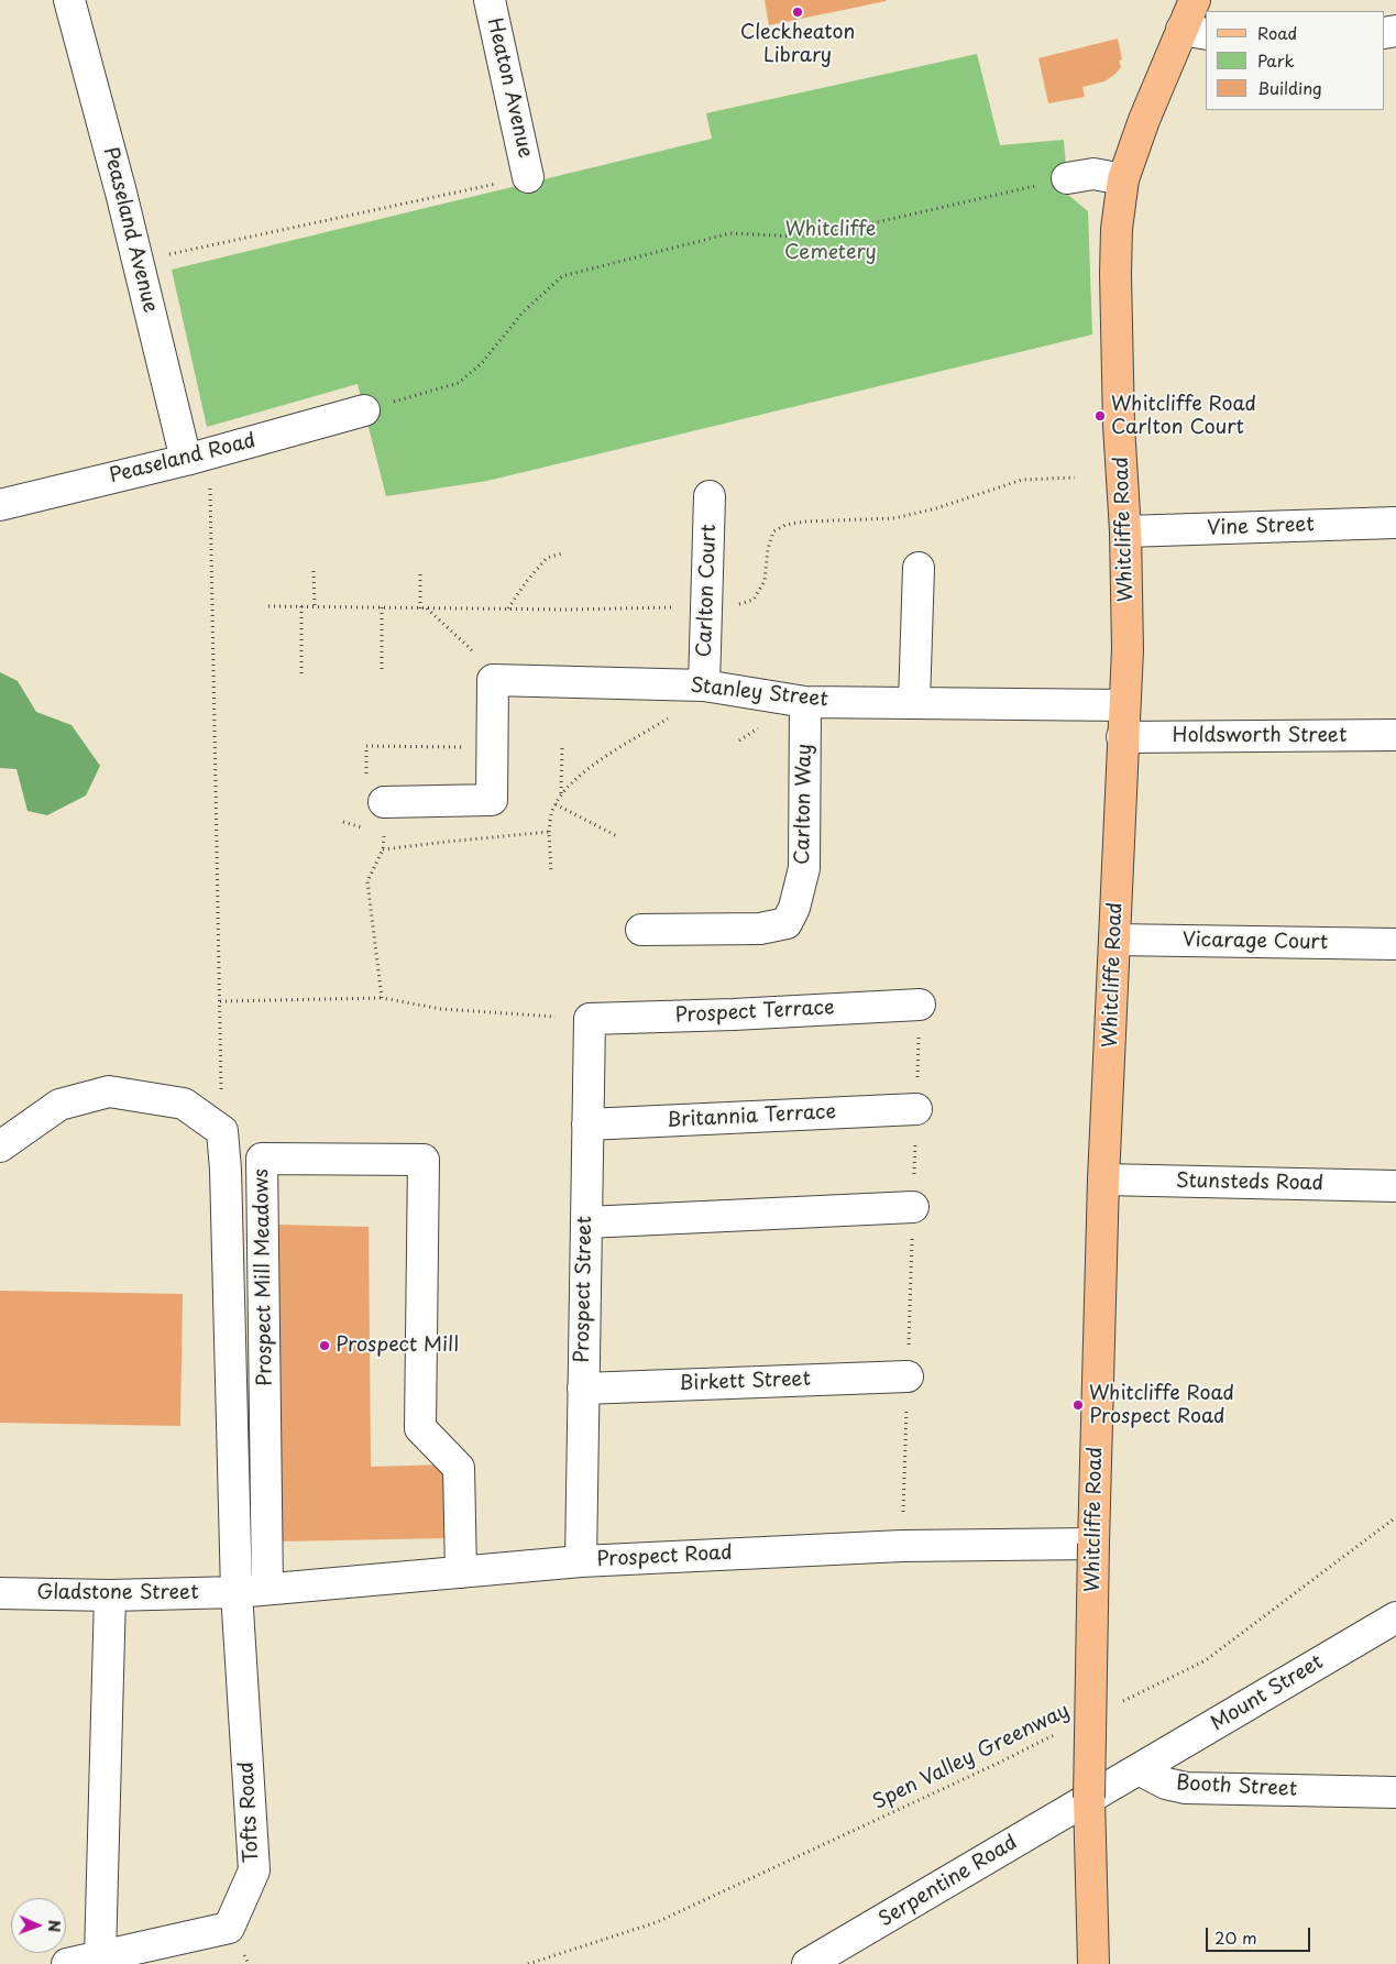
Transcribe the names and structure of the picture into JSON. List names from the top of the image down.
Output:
{
  "streets": {
    "main road": ["Whitcliffe Road"],
    "street": [
      "Heaton Avenue",
      "Peaseland Avenue",
      "Peaseland Road",
      "Vine Street",
      "Carlton Court",
      "Stanley Street",
      "Holdsworth Street",
      "Carlton Way",
      "Vicarage Court",
      "Prospect Terrace",
      "Britannia Terrace",
      "Stunsteds Road",
      "Prospect Mill Meadows",
      "Prospect Street",
      "Birkett Street",
      "Prospect Road",
      "Gladstone Street",
      "Mount Street",
      "Booth Street",
      "Tofts Road",
      "Serpentine Road"
    ],
    "path": ["Spen Valley Greenway"]
  },
  "crossings": [
    ["Peaseland Avenue", "Peaseland Road"],
    ["Vine Street", "Whitcliffe Road"],
    ["Whitcliffe Road", "Stanley Street"],
    ["Whitcliffe Road", "Holdsworth Street"],
    ["Whitcliffe Road", "Vicarage Court"],
    ["Whitcliffe Road", "Stunsteds Road"],
    ["Whitcliffe Road", "Prospect Road"],
    ["Whitcliffe Road", "Serpentine Road"],
    ["Carlton Court", "Stanley Street"],
    ["Stanley Street", "Carlton Way"],
    ["Prospect Terrace", "Prospect Street"],
    ["Britannia Terrace", "Prospect Street"],
    ["Prospect Mill Meadows", "Prospect Road"],
    ["Prospect Street", "Birkett Street"],
    ["Prospect Street", "Prospect Road"],
    ["Prospect Road", "Gladstone Street"],
    ["Prospect Road", "Tofts Road"],
    ["Gladstone Street", "Tofts Road"],
    ["Mount Street", "Booth Street"]
  ],
  "parks": ["Whitcliffe Cemetery"],
  "places": [
    "Cleckheaton Library",
    "Whitcliffe Road Carlton Court",
    "Prospect Mill",
    "Whitcliffe Road Prospect Road"
  ],
  "legend": ["Road", "Park", "Building"],
  "scale_bar": "20 m",
  "north": "right"
}
